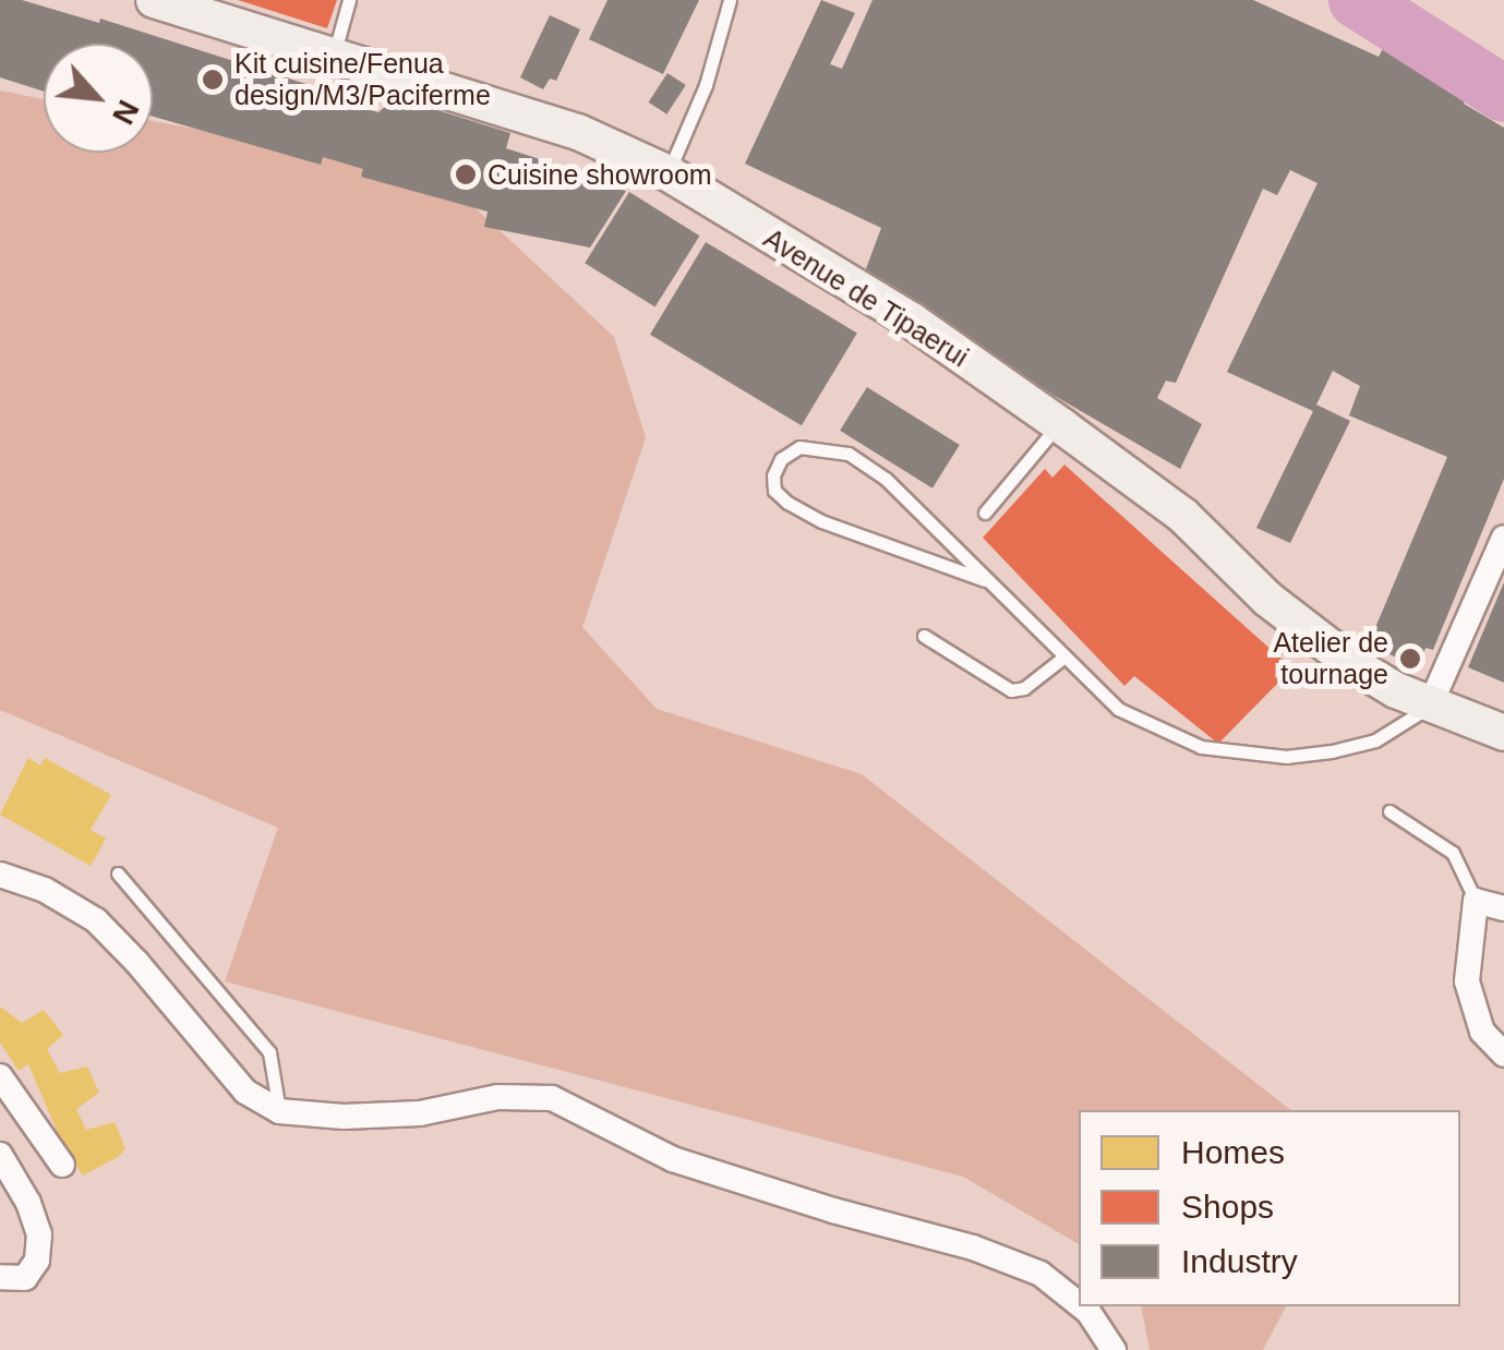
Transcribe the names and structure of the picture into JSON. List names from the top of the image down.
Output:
{
  "streets": {
    "main road": ["Avenue de Tipaerui"]
  },
  "places": ["Kit cuisine/Fenua design/M3/Paciferme", "Cuisine showroom", "Atelier de tournage"],
  "legend": ["Homes", "Shops", "Industry"],
  "north": "bottom right"
}
